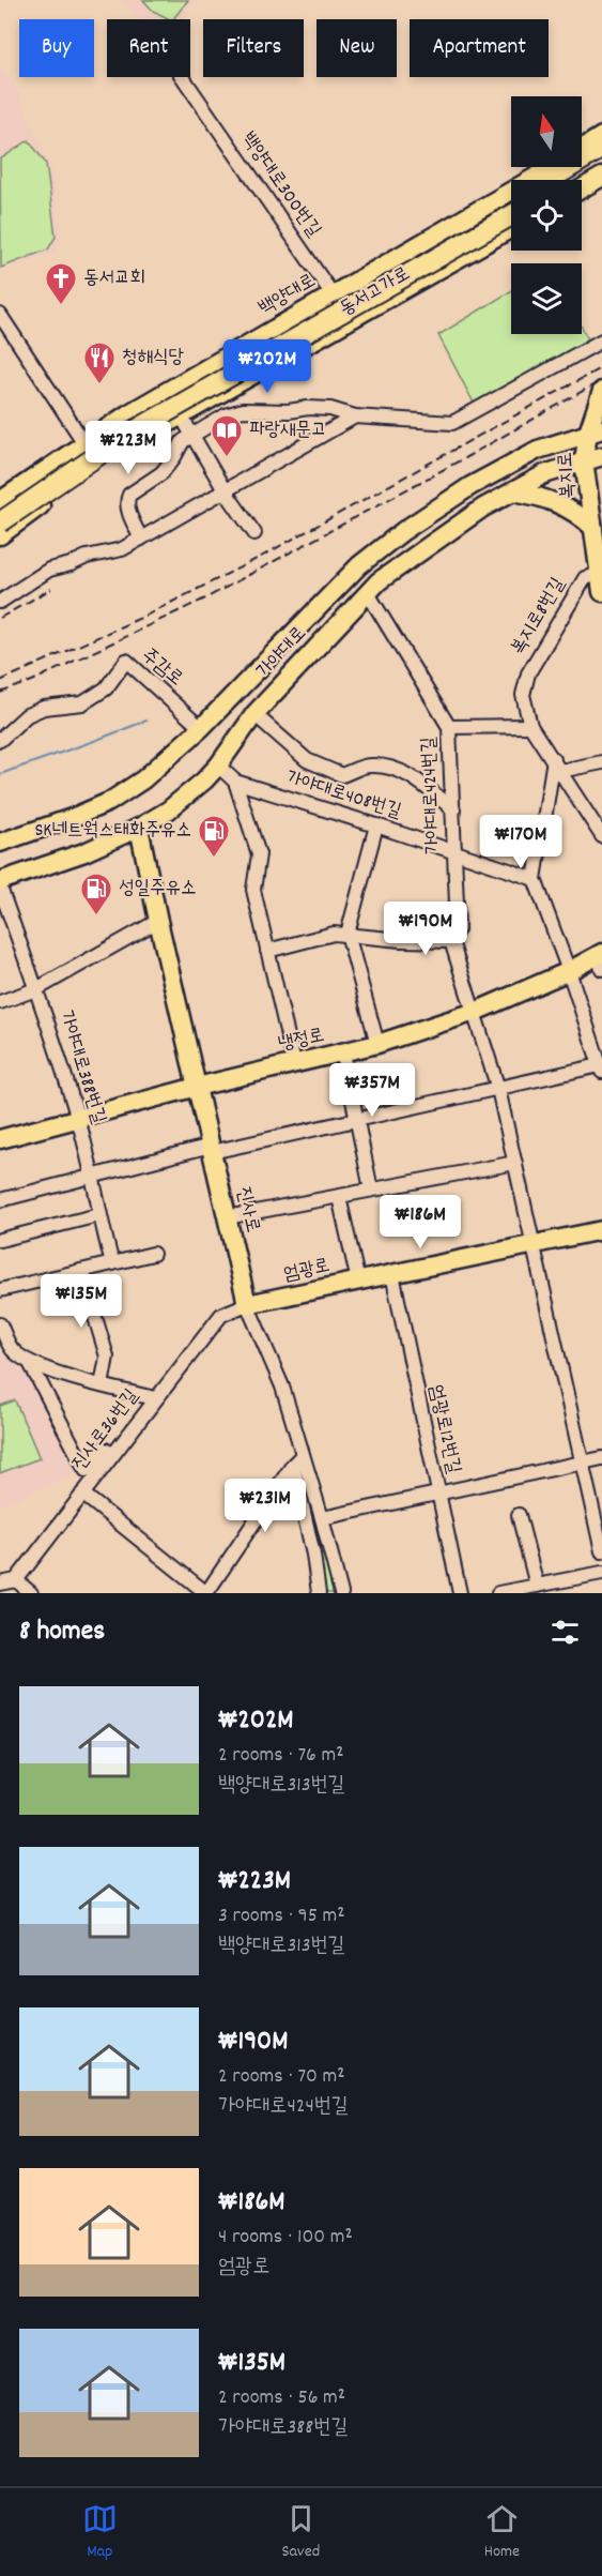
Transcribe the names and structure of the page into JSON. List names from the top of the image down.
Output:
{
  "streets": {
    "highway": ["동서고가로"],
    "main road": [
      "백양대로",
      "복지로",
      "가야대로",
      "냉정로",
      "진사로",
      "엄광로"
    ],
    "street": [
      "백양대로300번길",
      "복지로8번길",
      "주감로",
      "가야대로408번길",
      "가야대로424번길",
      "가야대로388번길",
      "엄광로12번길",
      "진사로36번길"
    ]
  },
  "crossings": [
    ["백양대로300번길", "백양대로"],
    ["복지로", "복지로8번길"],
    ["복지로", "가야대로"],
    ["가야대로", "주감로"],
    ["가야대로", "가야대로408번길"],
    ["가야대로", "가야대로424번길"],
    ["가야대로", "진사로"],
    ["가야대로408번길", "가야대로424번길"],
    ["가야대로424번길", "냉정로"],
    ["가야대로424번길", "엄광로"],
    ["냉정로", "가야대로388번길"],
    ["냉정로", "진사로"],
    ["진사로", "엄광로"],
    ["진사로", "진사로36번길"],
    ["엄광로", "엄광로12번길"],
    ["엄광로", "진사로36번길"]
  ],
  "places": {
    "church": ["동서교회"],
    "restaurant": ["청해식당"],
    "library": ["파랑새문고"],
    "fuel station": ["SK네트웍스태화주유소", "성일주유소"]
  },
  "north": "top",
  "page": {
    "chip": [
      "Buy",
      "Rent",
      "Filters",
      "New",
      "Apartment"
    ],
    "price": [
      "₩202M",
      "₩223M",
      "₩170M",
      "₩190M",
      "₩357M",
      "₩186M",
      "₩135M",
      "₩231M"
    ],
    "heading": "8 homes",
    "list": [
      {
        "name": "₩202M",
        "note": "2 rooms · 76 m² · 백양대로313번길"
      },
      {
        "name": "₩223M",
        "note": "3 rooms · 95 m² · 백양대로313번길"
      },
      {
        "name": "₩190M",
        "note": "2 rooms · 70 m² · 가야대로424번길"
      },
      {
        "name": "₩186M",
        "note": "4 rooms · 100 m² · 엄광로"
      },
      {
        "name": "₩135M",
        "note": "2 rooms · 56 m² · 가야대로388번길"
      }
    ],
    "tabs": ["Map", "Saved", "Home"]
  }
}
